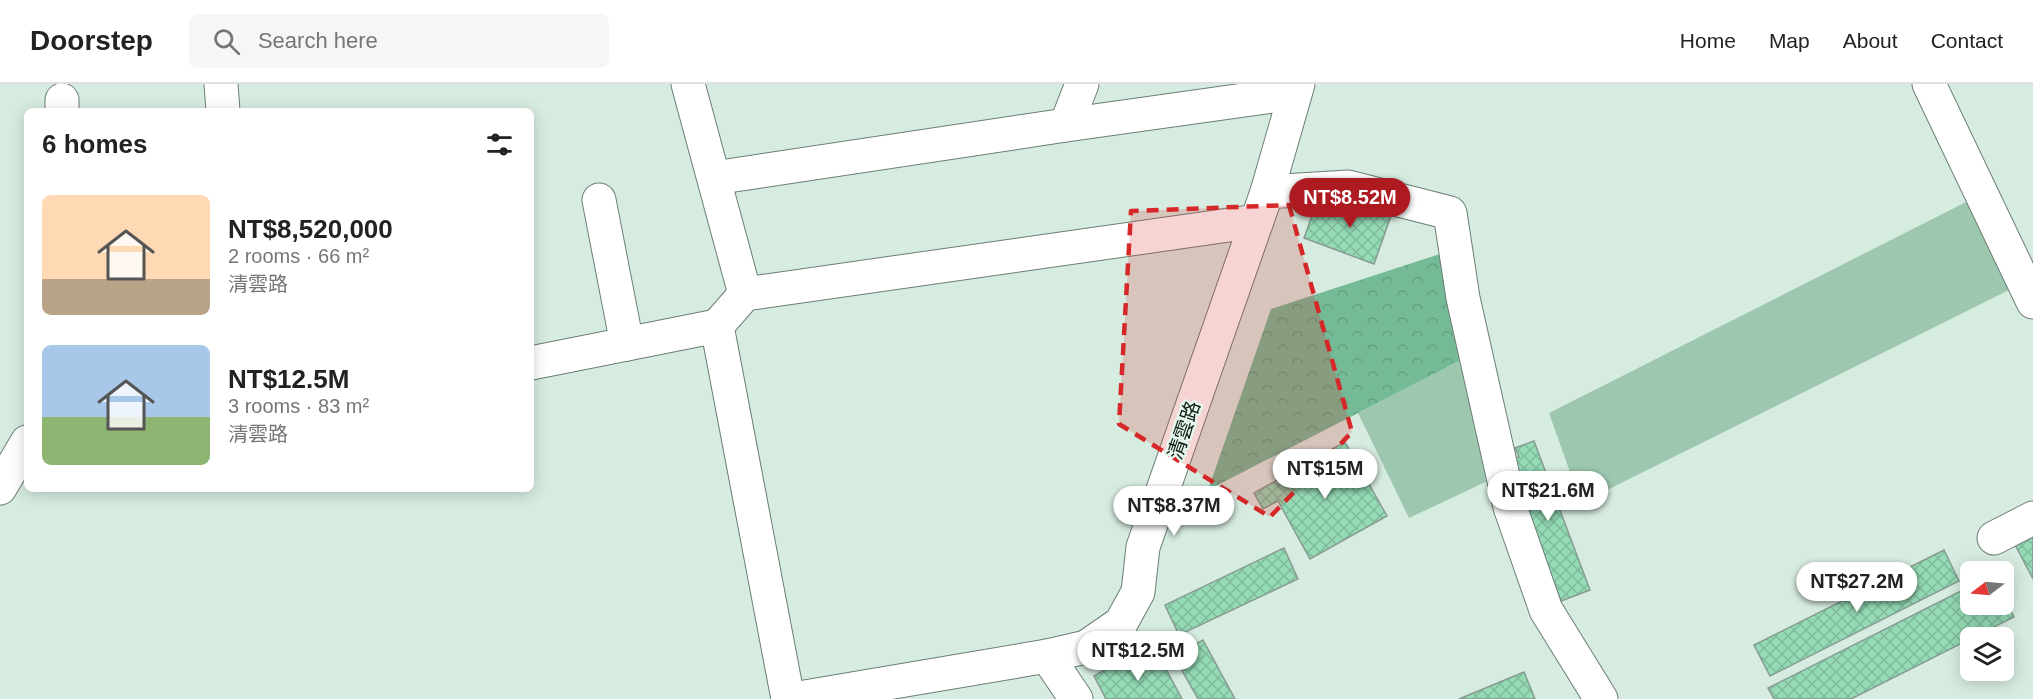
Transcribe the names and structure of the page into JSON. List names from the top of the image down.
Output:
{
  "streets": {
    "street": ["清雲路"]
  },
  "north": "left",
  "page": {
    "header": "Doorstep",
    "search": "Search here",
    "nav": [
      "Home",
      "Map",
      "About",
      "Contact"
    ],
    "heading": "6 homes",
    "price": [
      "NT$8.52M",
      "NT$15M",
      "NT$21.6M",
      "NT$8.37M",
      "NT$27.2M",
      "NT$12.5M"
    ],
    "list": [
      {
        "name": "NT$8,520,000",
        "note": "2 rooms · 66 m² · 清雲路"
      },
      {
        "name": "NT$12.5M",
        "note": "3 rooms · 83 m² · 清雲路"
      }
    ]
  }
}
